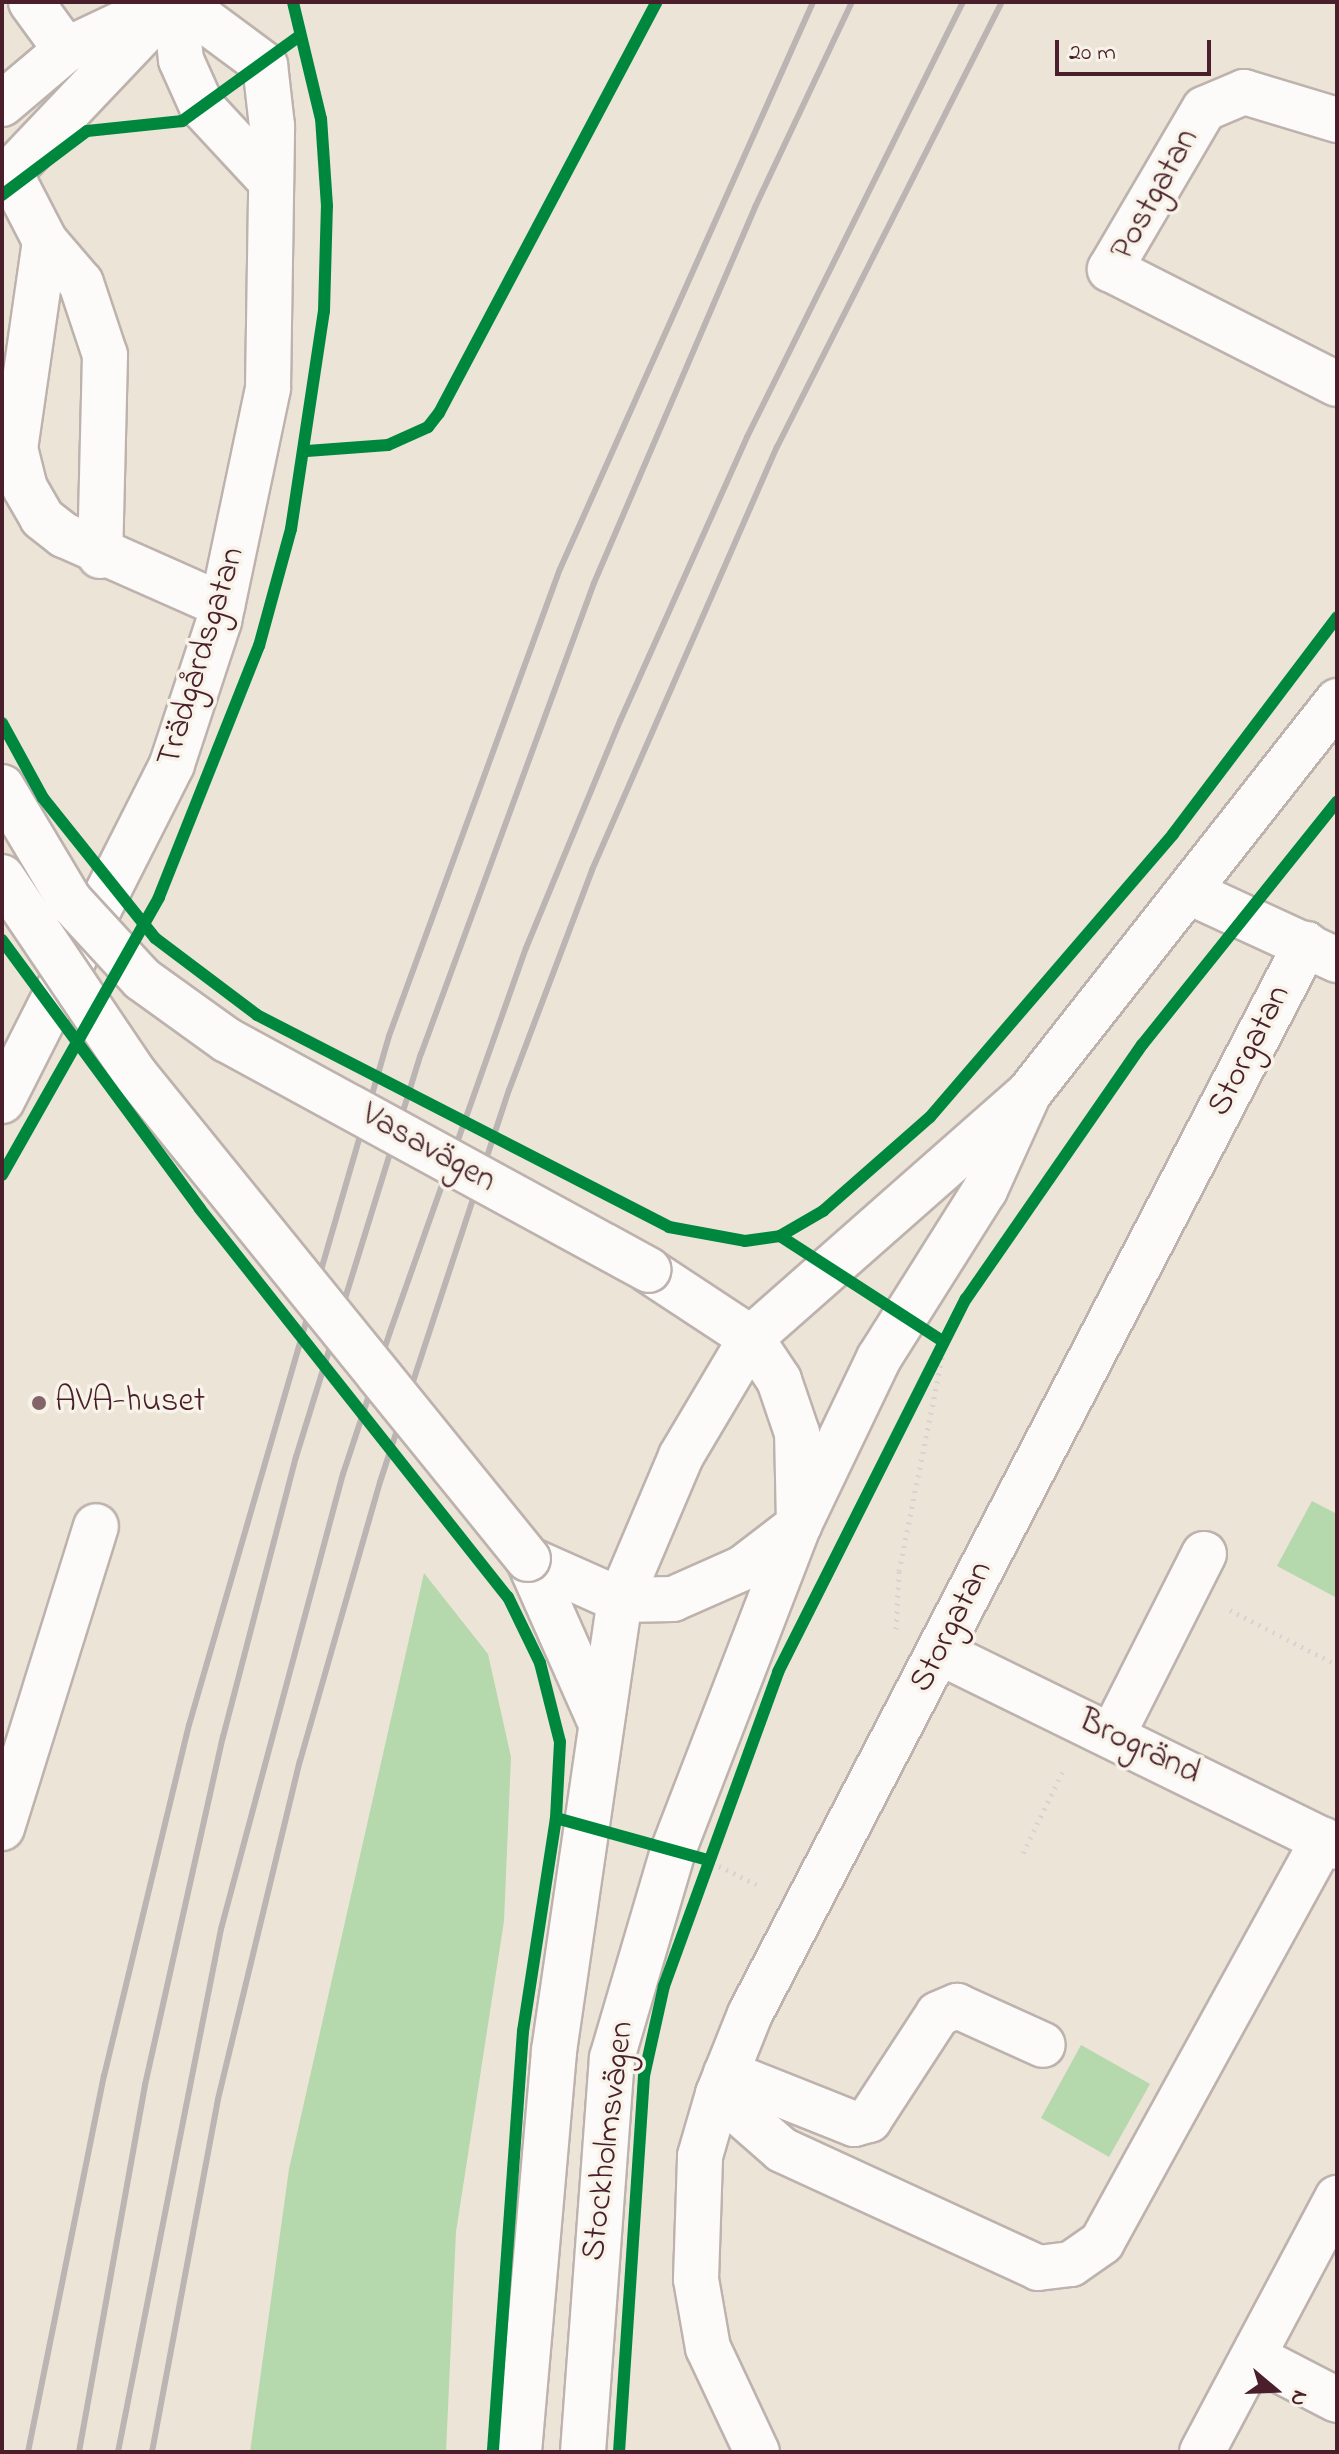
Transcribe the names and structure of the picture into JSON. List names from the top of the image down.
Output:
{
  "streets": {
    "street": [
      "Postgatan",
      "Trädgårdsgatan",
      "Storgatan",
      "Vasavägen",
      "Brogränd",
      "Stockholmsvägen"
    ]
  },
  "crossings": [
    ["Storgatan", "Brogränd"],
    ["Vasavägen", "Stockholmsvägen"]
  ],
  "places": ["AVA-huset"],
  "scale_bar": "20 m",
  "north": "right"
}
